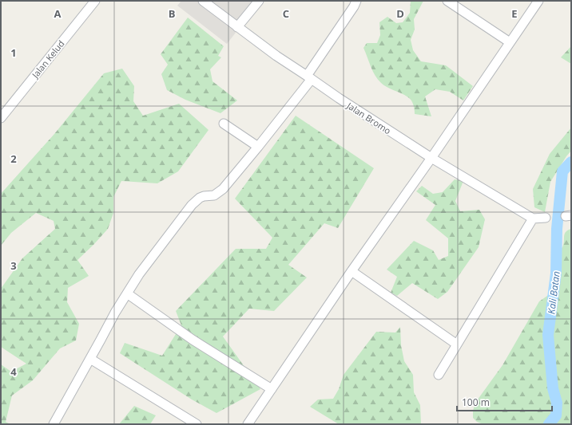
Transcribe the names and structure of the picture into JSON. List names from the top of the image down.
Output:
{
  "streets": {
    "street": ["Jalan Kelud", "Jalan Bromo"]
  },
  "water": ["Kali Batan"],
  "scale_bar": "100 m",
  "grid": {
    "columns": [
      "A",
      "B",
      "C",
      "D",
      "E"
    ],
    "rows": [
      "1",
      "2",
      "3",
      "4"
    ]
  }
}
